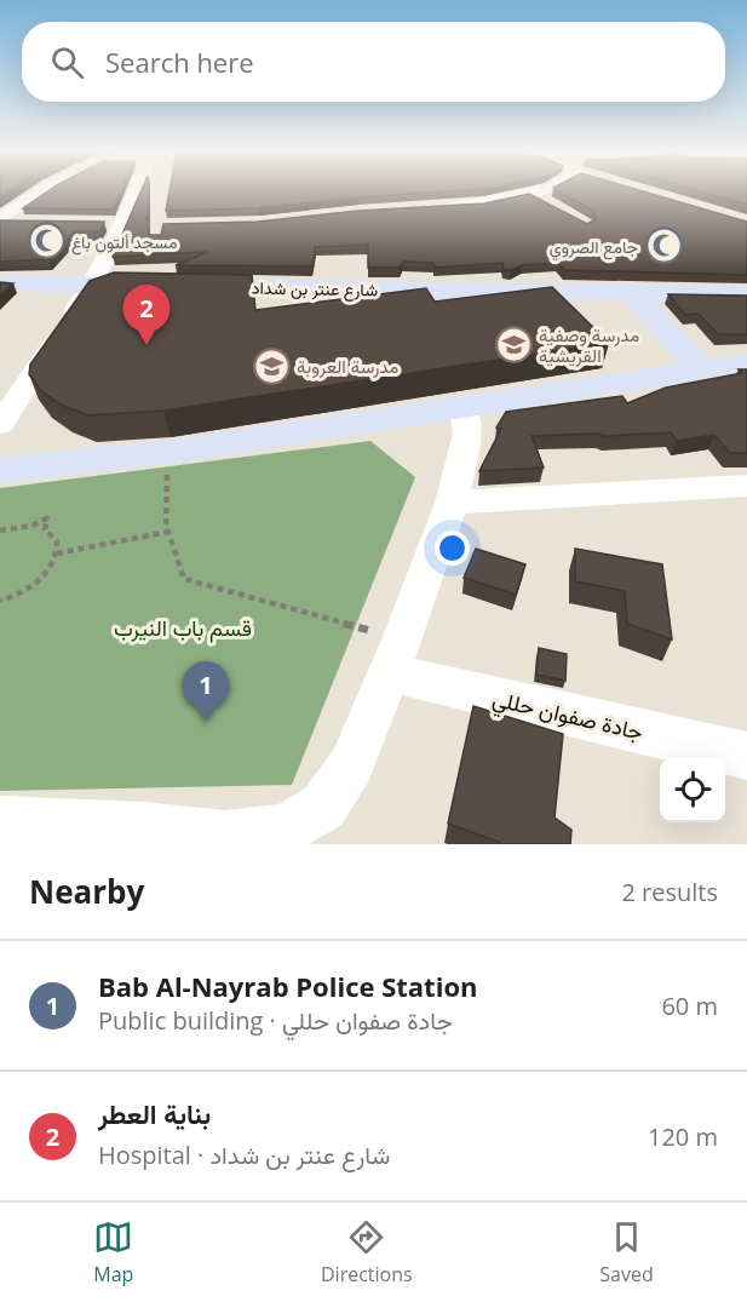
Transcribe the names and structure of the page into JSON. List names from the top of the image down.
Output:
{
  "streets": {
    "main road": ["شارع عنتر بن شداد"],
    "street": ["جادة صفوان حللي"]
  },
  "parks": ["قسم باب النيرب"],
  "places": {
    "mosque": ["مسجد ألتون باغ", "جامع الصروي"],
    "school or university": ["مدرسة وصفية القريشية", "مدرسة العروبة"]
  },
  "page": {
    "search": "Search here",
    "pins": ["2", "1"],
    "heading": ["Nearby", "2 results"],
    "list": [
      {
        "mark": "1",
        "name": "Bab Al-Nayrab Police Station",
        "note": "Public building · جادة صفوان حللي",
        "value": "60 m"
      },
      {
        "mark": "2",
        "name": "بناية العطر",
        "note": "Hospital · شارع عنتر بن شداد",
        "value": "120 m"
      }
    ],
    "nav": ["Map", "Directions", "Saved"]
  }
}
